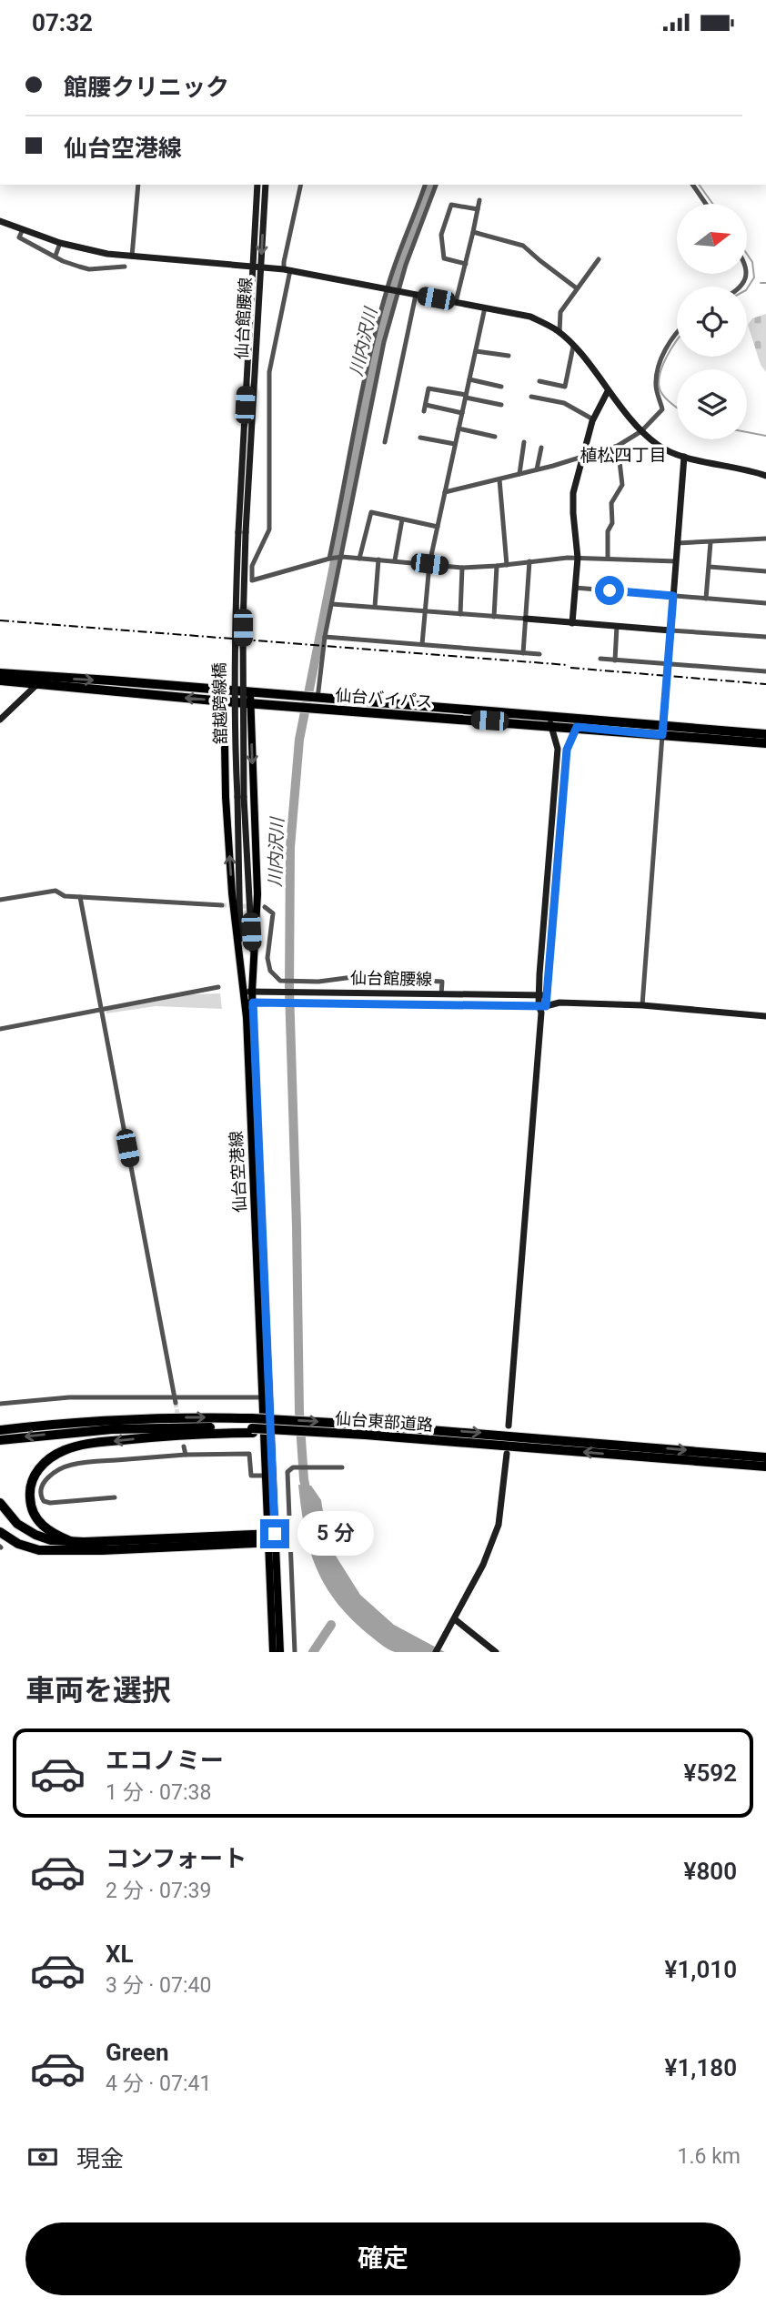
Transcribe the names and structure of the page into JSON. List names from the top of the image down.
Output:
{
  "streets": {
    "highway": ["仙台バイパス", "仙台東部道路"],
    "main road": ["仙台空港線"],
    "street": ["仙台館腰線", "舘越跨線橋"]
  },
  "crossings": [
    ["仙台館腰線", "舘越跨線橋"],
    ["仙台館腰線", "仙台空港線"],
    ["仙台バイパス", "仙台空港線"]
  ],
  "districts": ["植松四丁目"],
  "water": ["川内沢川"],
  "north": "right",
  "page": {
    "status": "07:32",
    "banner": ["館腰クリニック", "仙台空港線"],
    "bubble": "5 分",
    "heading": "車両を選択",
    "list": [
      {
        "name": "エコノミー",
        "note": "1 分 · 07:38",
        "value": "¥592"
      },
      {
        "name": "コンフォート",
        "note": "2 分 · 07:39",
        "value": "¥800"
      },
      {
        "name": "XL",
        "note": "3 分 · 07:40",
        "value": "¥1,010"
      },
      {
        "name": "Green",
        "note": "4 分 · 07:41",
        "value": "¥1,180"
      }
    ],
    "pay": ["現金", "1.6 km"],
    "buttons": "確定"
  }
}
